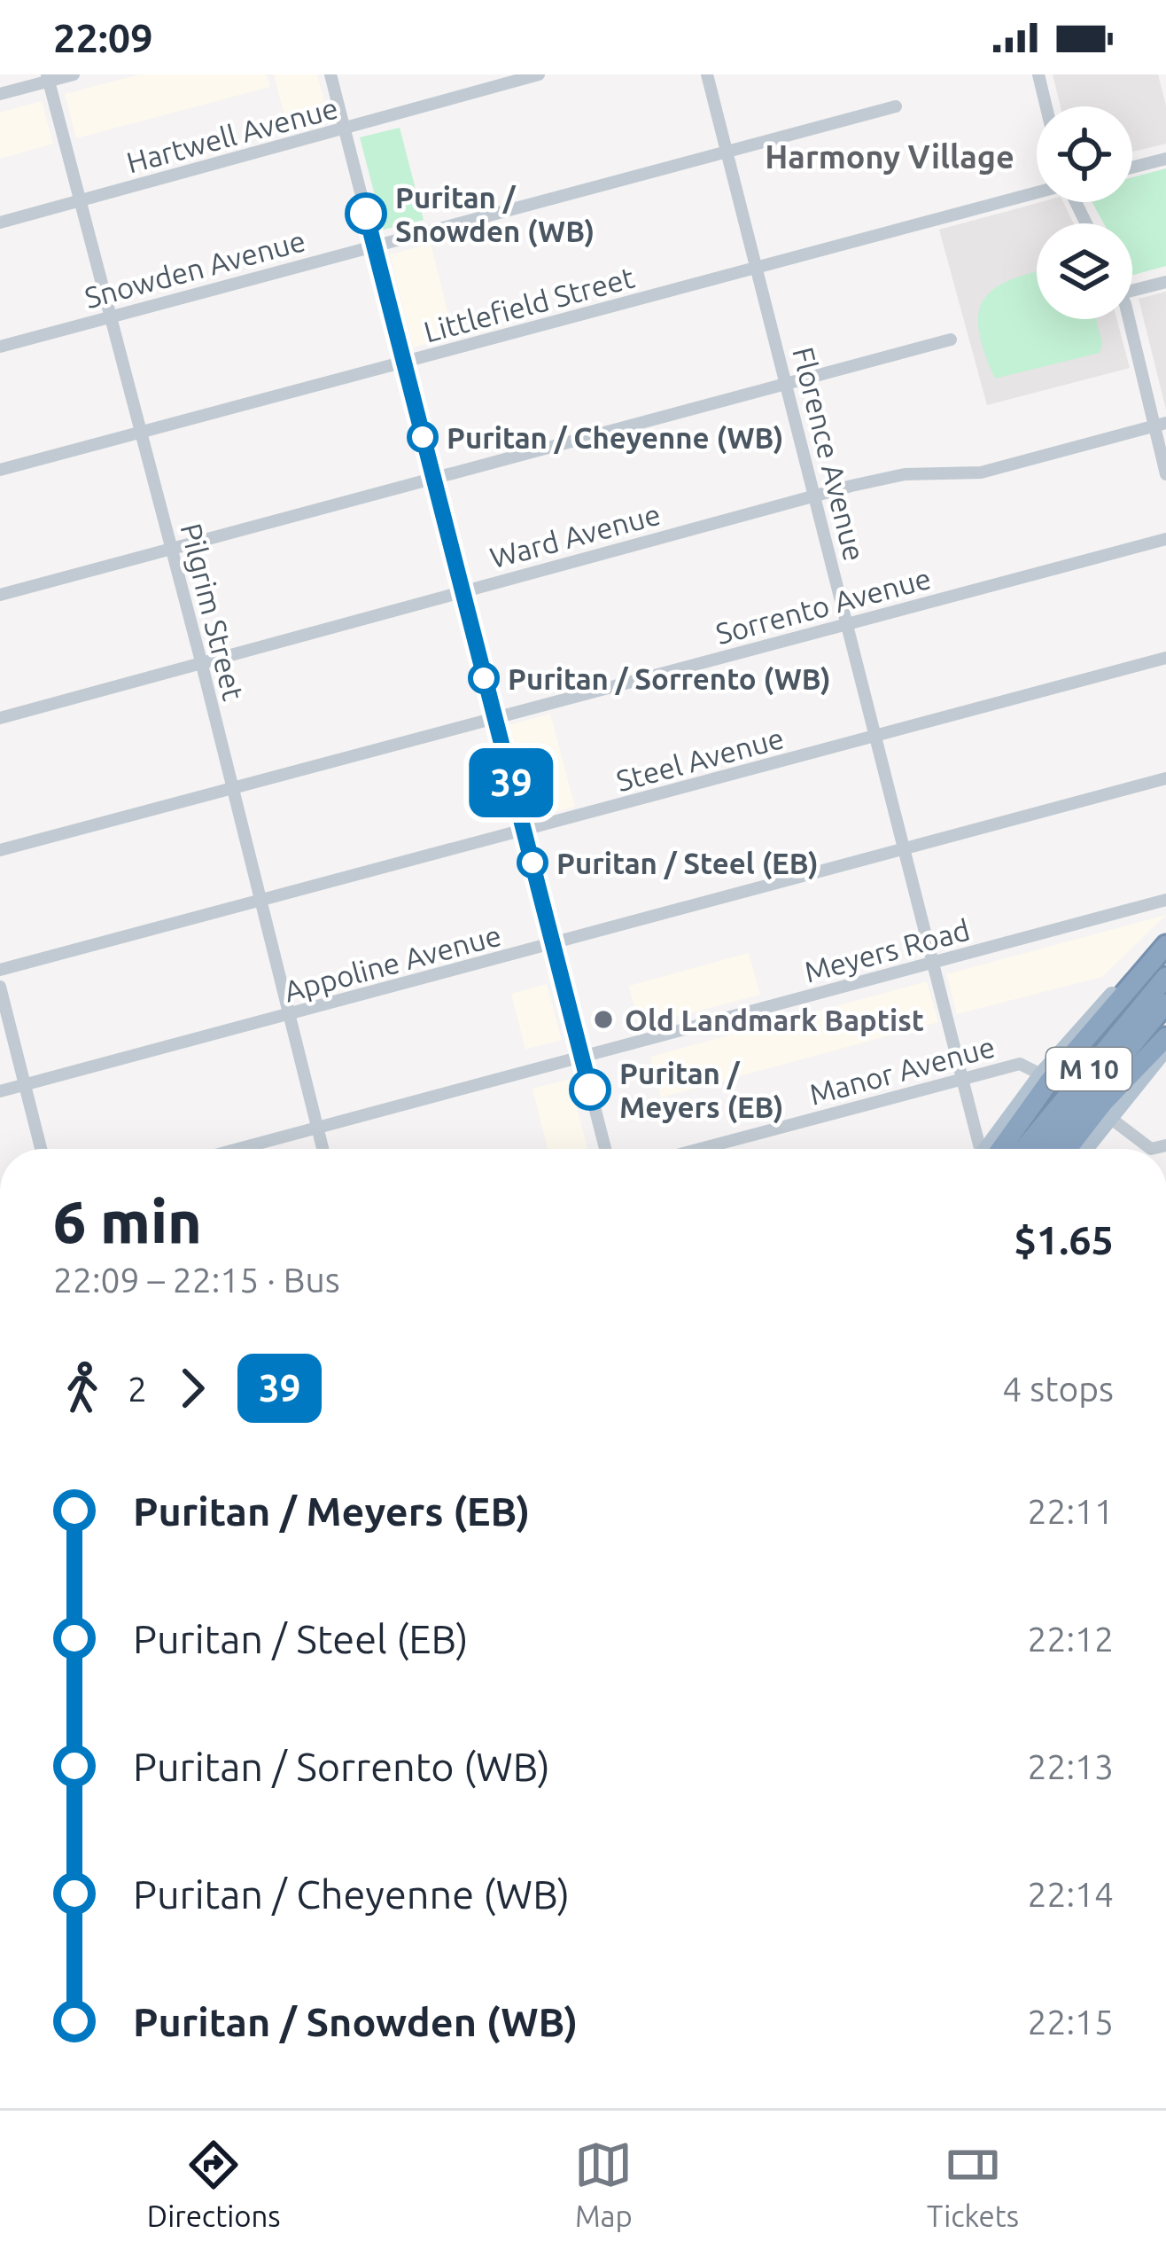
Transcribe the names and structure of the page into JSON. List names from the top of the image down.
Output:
{
  "streets": {
    "highway": ["M 10"],
    "street": [
      "Hartwell Avenue",
      "Snowden Avenue",
      "Littlefield Street",
      "Florence Avenue",
      "Ward Avenue",
      "Sorrento Avenue",
      "Pilgrim Street",
      "Steel Avenue",
      "Meyers Road",
      "Appoline Avenue",
      "Manor Avenue"
    ]
  },
  "crossings": [
    ["Hartwell Avenue", "Pilgrim Street"],
    ["Snowden Avenue", "Florence Avenue"],
    ["Snowden Avenue", "Pilgrim Street"],
    ["Littlefield Street", "Florence Avenue"],
    ["Littlefield Street", "Pilgrim Street"],
    ["Florence Avenue", "Ward Avenue"],
    ["Florence Avenue", "Sorrento Avenue"],
    ["Florence Avenue", "Steel Avenue"],
    ["Florence Avenue", "Meyers Road"],
    ["Florence Avenue", "Appoline Avenue"],
    ["Florence Avenue", "Manor Avenue"],
    ["Ward Avenue", "Pilgrim Street"],
    ["Sorrento Avenue", "Pilgrim Street"],
    ["Pilgrim Street", "Steel Avenue"],
    ["Pilgrim Street", "Meyers Road"],
    ["Pilgrim Street", "Appoline Avenue"]
  ],
  "districts": ["Harmony Village"],
  "places": [
    "Puritan / Snowden (WB)",
    "Puritan / Cheyenne (WB)",
    "Puritan / Sorrento (WB)",
    "Puritan / Steel (EB)",
    "Old Landmark Baptist",
    "Puritan / Meyers (EB)"
  ],
  "lines": ["bus line 39"],
  "page": {
    "status": "22:09",
    "on_map": "39",
    "heading": ["6 min", "22:09 – 22:15 · Bus", "$1.65"],
    "legs": ["2", "39", "4 stops"],
    "list": [
      {
        "name": "Puritan / Meyers (EB)",
        "value": "22:11"
      },
      {
        "name": "Puritan / Steel (EB)",
        "value": "22:12"
      },
      {
        "name": "Puritan / Sorrento (WB)",
        "value": "22:13"
      },
      {
        "name": "Puritan / Cheyenne (WB)",
        "value": "22:14"
      },
      {
        "name": "Puritan / Snowden (WB)",
        "value": "22:15"
      }
    ],
    "tabs": ["Directions", "Map", "Tickets"]
  }
}
